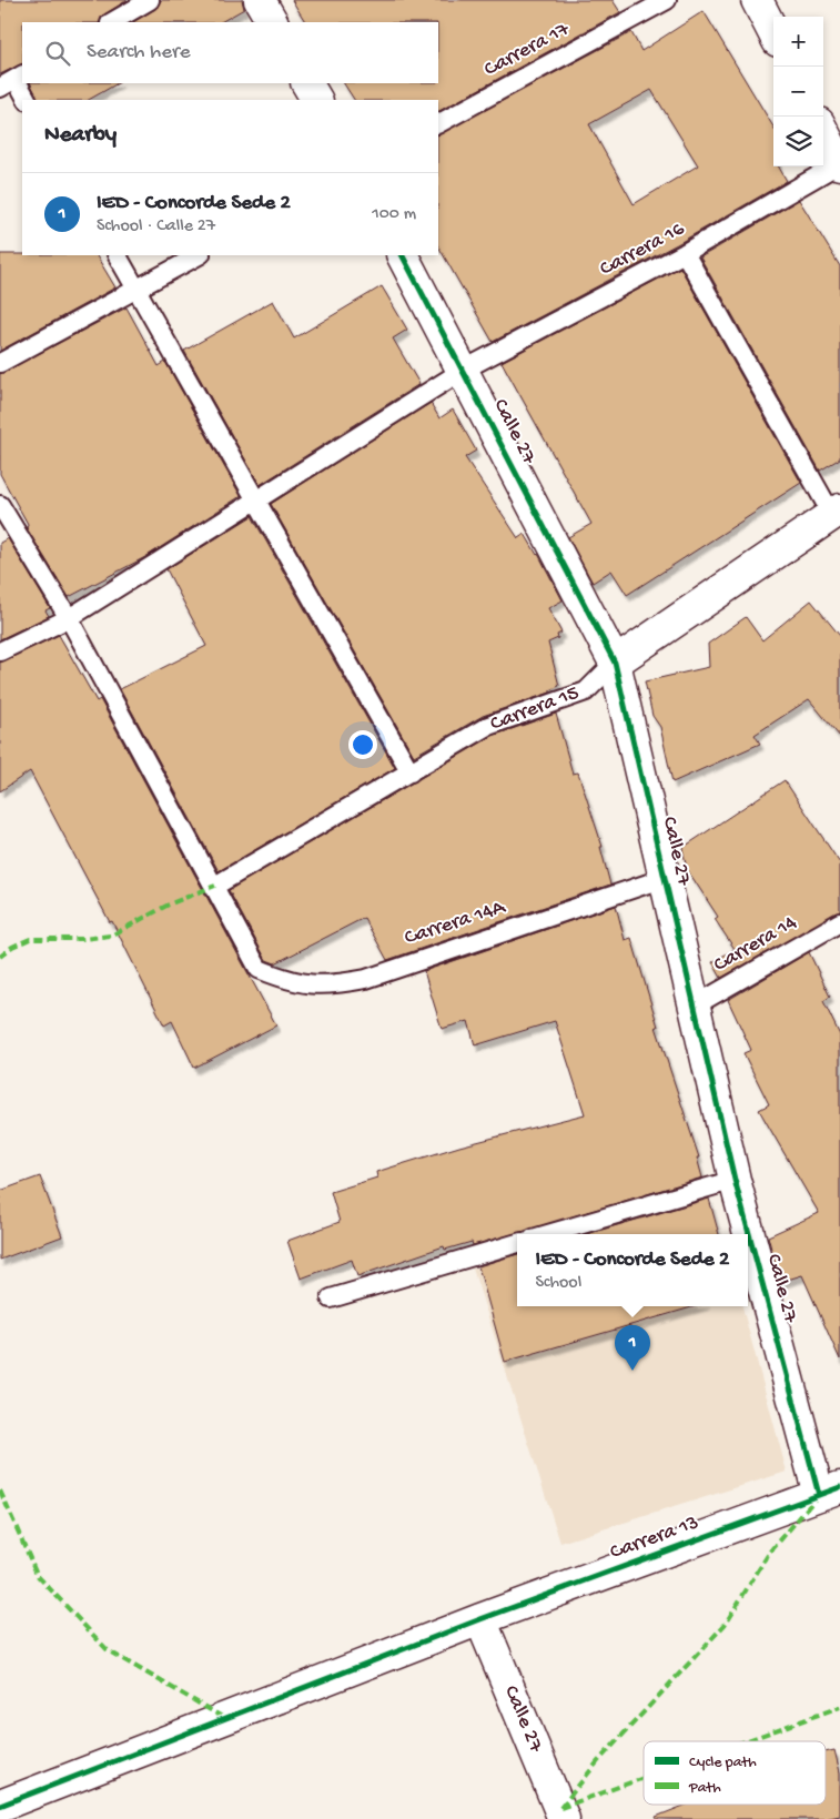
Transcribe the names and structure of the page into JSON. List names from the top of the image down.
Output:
{
  "streets": {
    "street": ["Calle 27", "Carrera 15", "Carrera 13"],
    "lane": [
      "Carrera 17",
      "Carrera 16",
      "Carrera 14A",
      "Carrera 14"
    ]
  },
  "crossings": [
    ["Carrera 16", "Calle 27"],
    ["Calle 27", "Carrera 15"],
    ["Calle 27", "Carrera 14A"],
    ["Calle 27", "Carrera 14"],
    ["Calle 27", "Carrera 13"],
    ["Carrera 15", "Carrera 14A"]
  ],
  "legend": ["Cycle path", "Path"],
  "page": {
    "map_buttons": ["+", "−"],
    "search": "Search here",
    "heading": "Nearby",
    "list": [
      {
        "mark": "1",
        "name": "IED - Concorde Sede 2",
        "note": "School · Calle 27",
        "value": "100 m"
      }
    ],
    "popup": ["IED - Concorde Sede 2", "School"],
    "pins": "1"
  }
}
